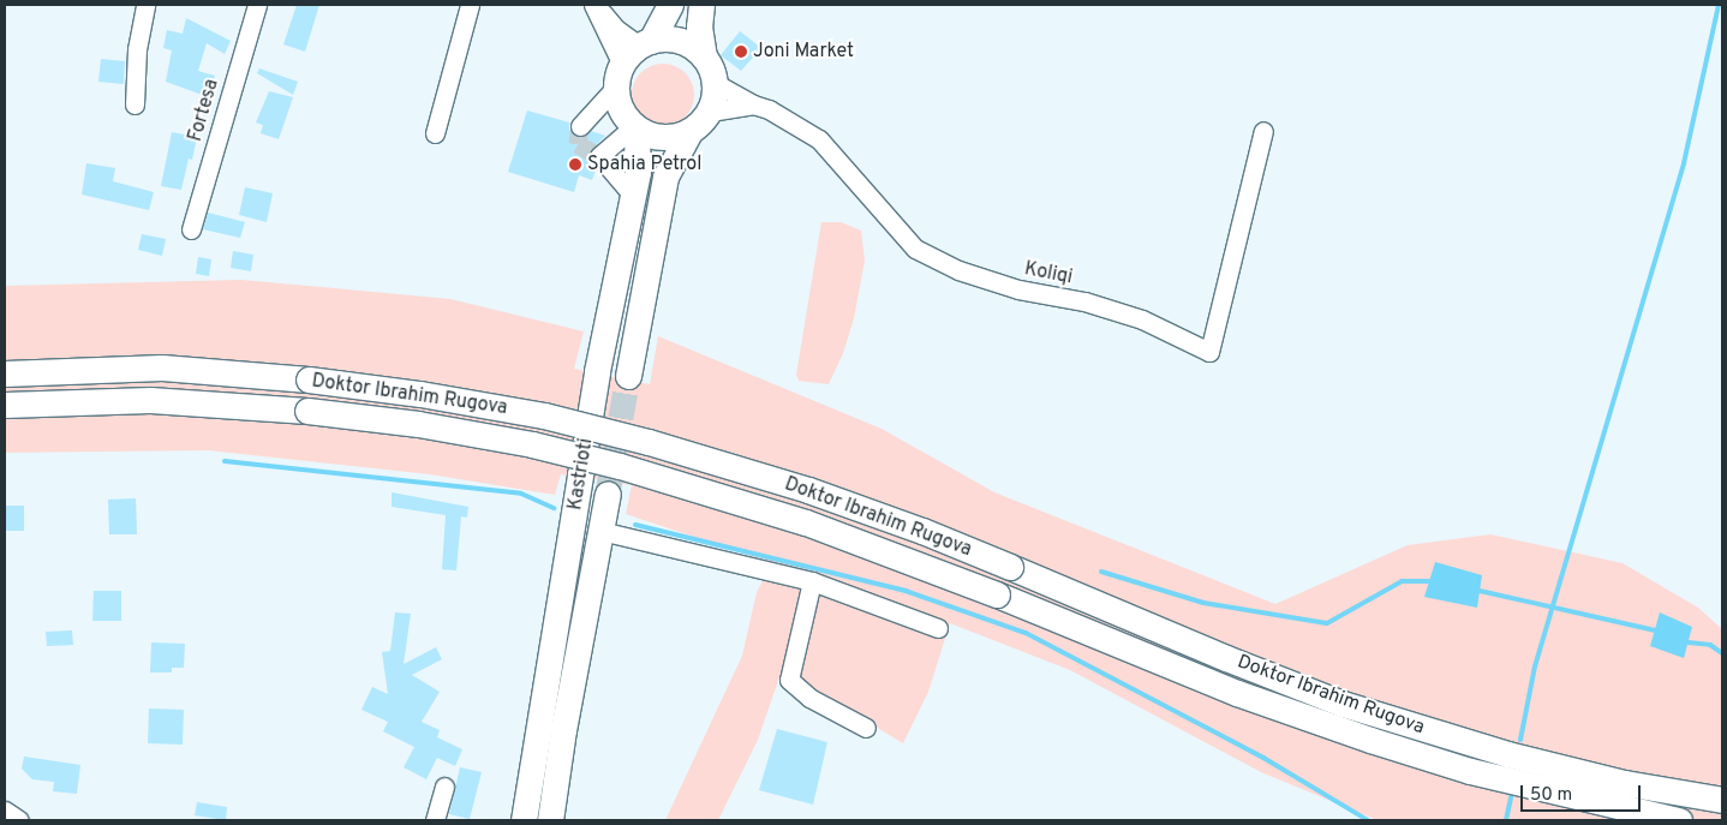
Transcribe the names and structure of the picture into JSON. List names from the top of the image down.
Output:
{
  "streets": {
    "highway": ["Doktor Ibrahim Rugova", "Kastrioti"],
    "street": ["Fortesa", "Koliqi"]
  },
  "crossings": [
    ["Koliqi", "Kastrioti"]
  ],
  "places": ["Joni Market", "Spahia Petrol"],
  "scale_bar": "50 m"
}
